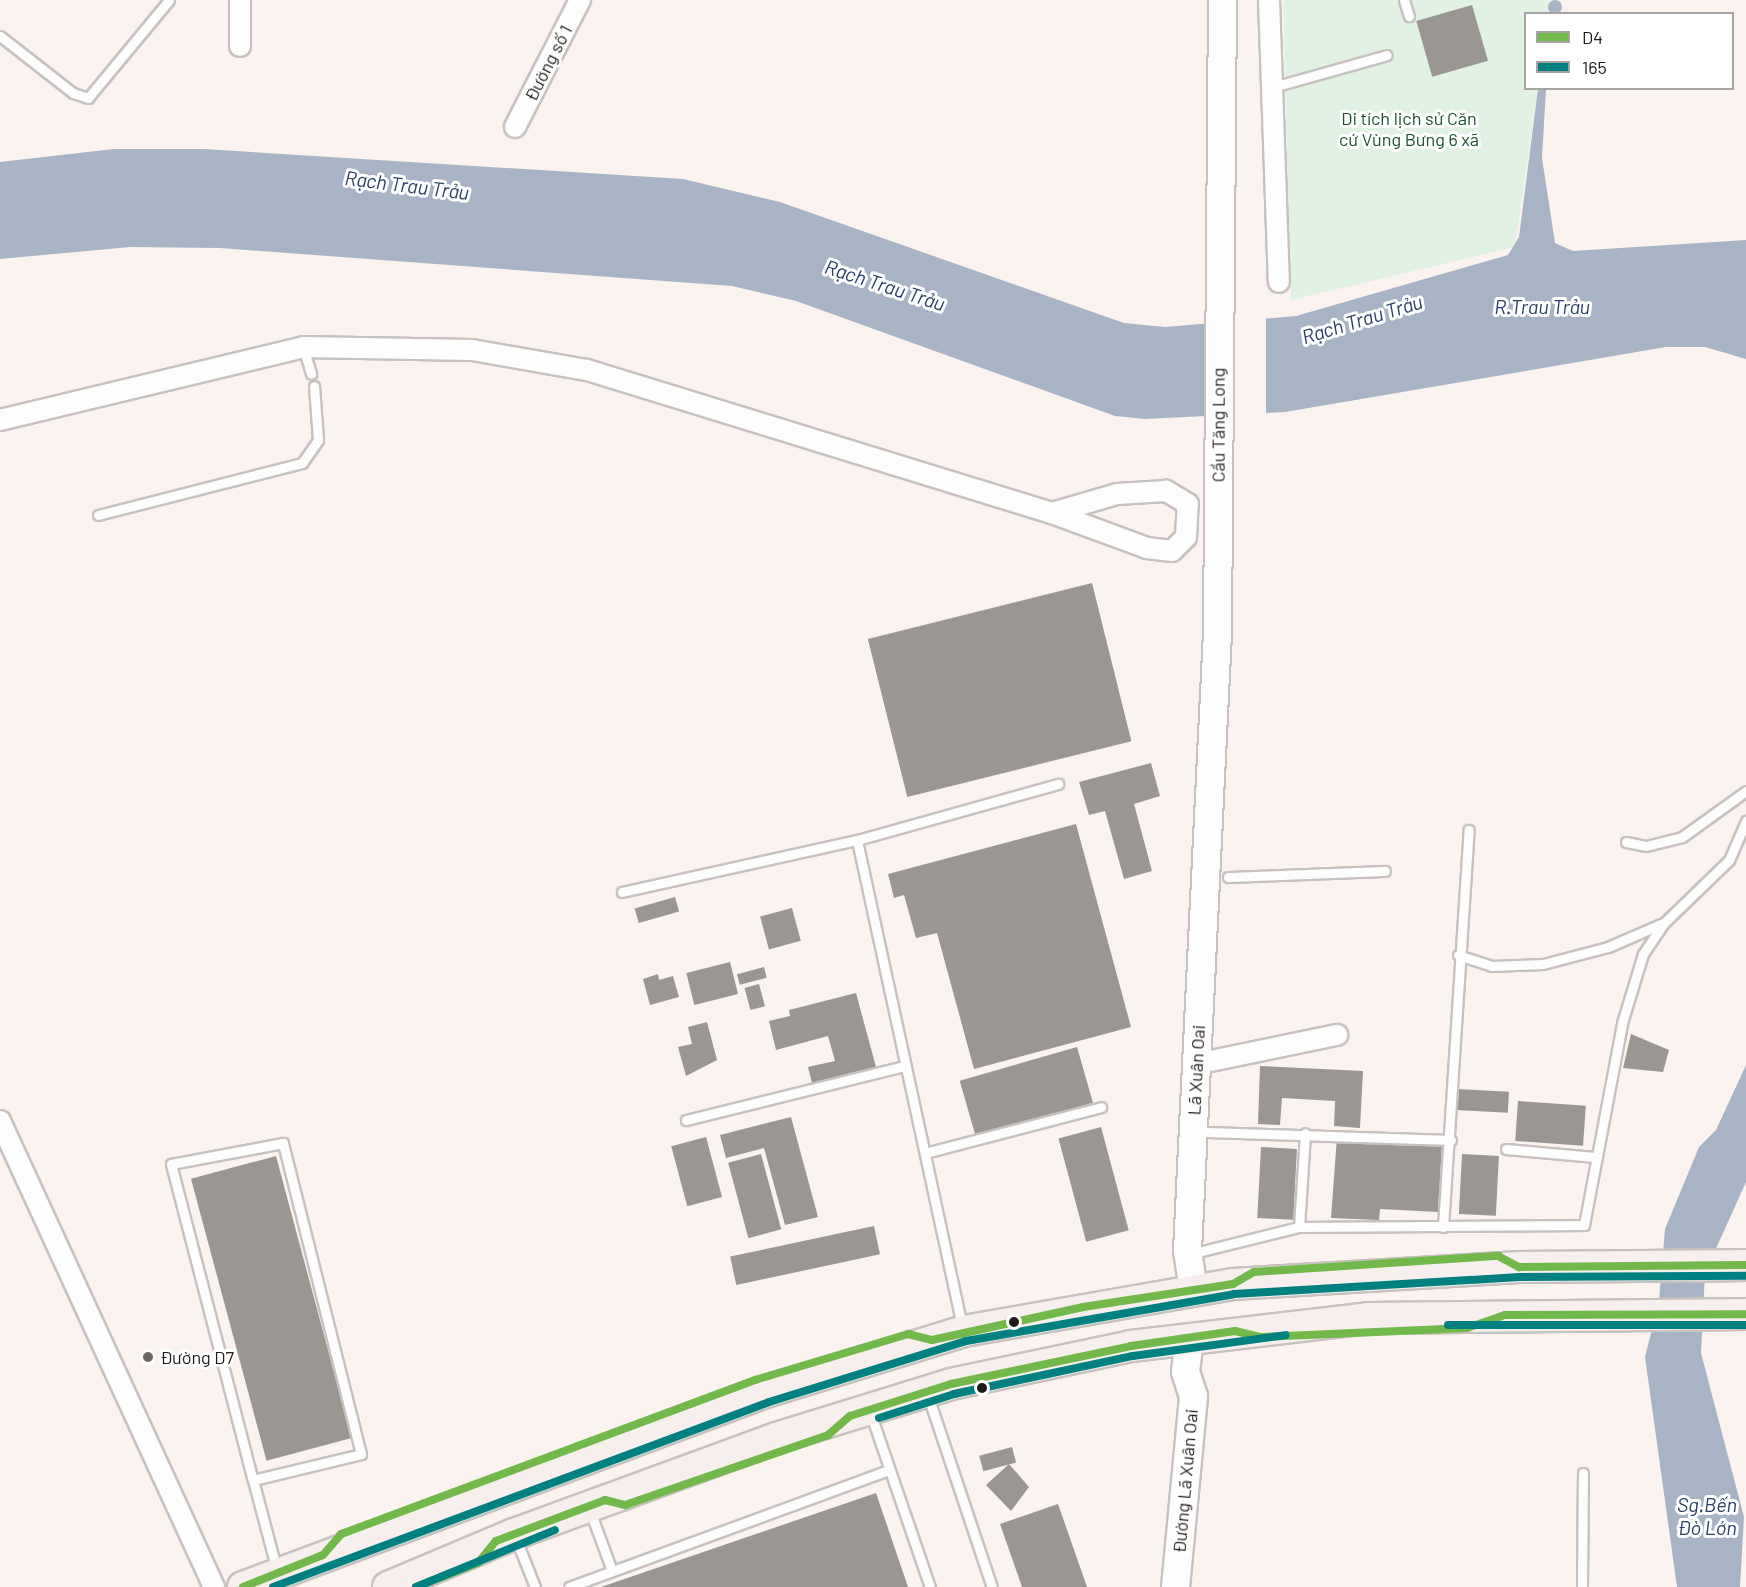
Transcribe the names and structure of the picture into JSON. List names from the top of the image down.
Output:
{
  "streets": {
    "main road": ["Cầu Tăng Long", "Lã Xuân Oai", "Đường Lã Xuân Oai"],
    "street": ["Đường số 1"]
  },
  "crossings": [
    ["Cầu Tăng Long", "Lã Xuân Oai"]
  ],
  "water": ["Rạch Trau Trảu", "R.Trau Trảu", "Sg.Bến Đò Lớn"],
  "parks": ["Di tích lịch sử Căn cứ Vùng Bưng 6 xã"],
  "places": ["Đường D7"],
  "lines": ["transit line D4", "transit line 165"],
  "legend": ["D4", "165"]
}
